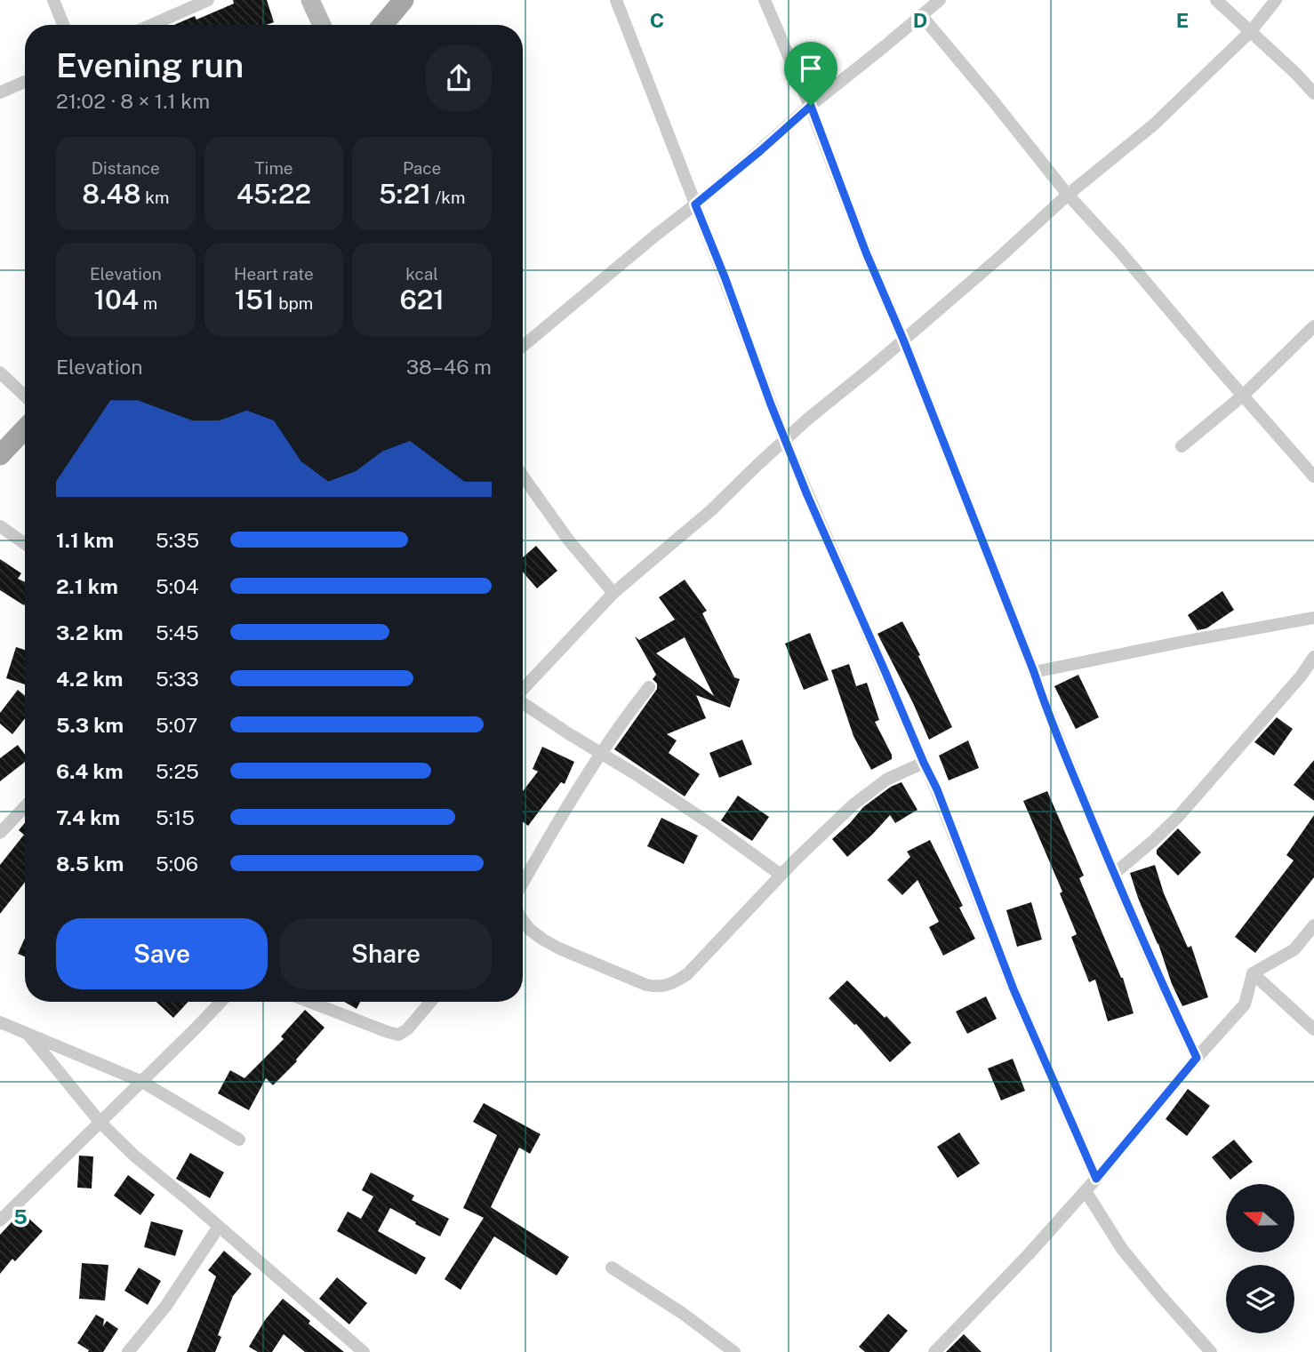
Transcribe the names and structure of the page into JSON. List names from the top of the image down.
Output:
{
  "north": "left",
  "page": {
    "heading": ["Evening run", "21:02 · 8 × 1.1 km"],
    "stats": [
      ["Distance", "8.48 km"],
      ["Time", "45:22"],
      ["Pace", "5:21 /km"],
      ["Elevation", "104 m"],
      ["Heart rate", "151 bpm"],
      ["kcal", "621"]
    ],
    "chart": ["Elevation", "38–46 m"],
    "list": [
      {
        "name": "1.1 km",
        "note": "5:35"
      },
      {
        "name": "2.1 km",
        "note": "5:04"
      },
      {
        "name": "3.2 km",
        "note": "5:45"
      },
      {
        "name": "4.2 km",
        "note": "5:33"
      },
      {
        "name": "5.3 km",
        "note": "5:07"
      },
      {
        "name": "6.4 km",
        "note": "5:25"
      },
      {
        "name": "7.4 km",
        "note": "5:15"
      },
      {
        "name": "8.5 km",
        "note": "5:06"
      }
    ],
    "buttons": ["Save", "Share"]
  },
  "grid": {
    "columns": ["C", "D", "E"],
    "rows": ["5"]
  }
}
